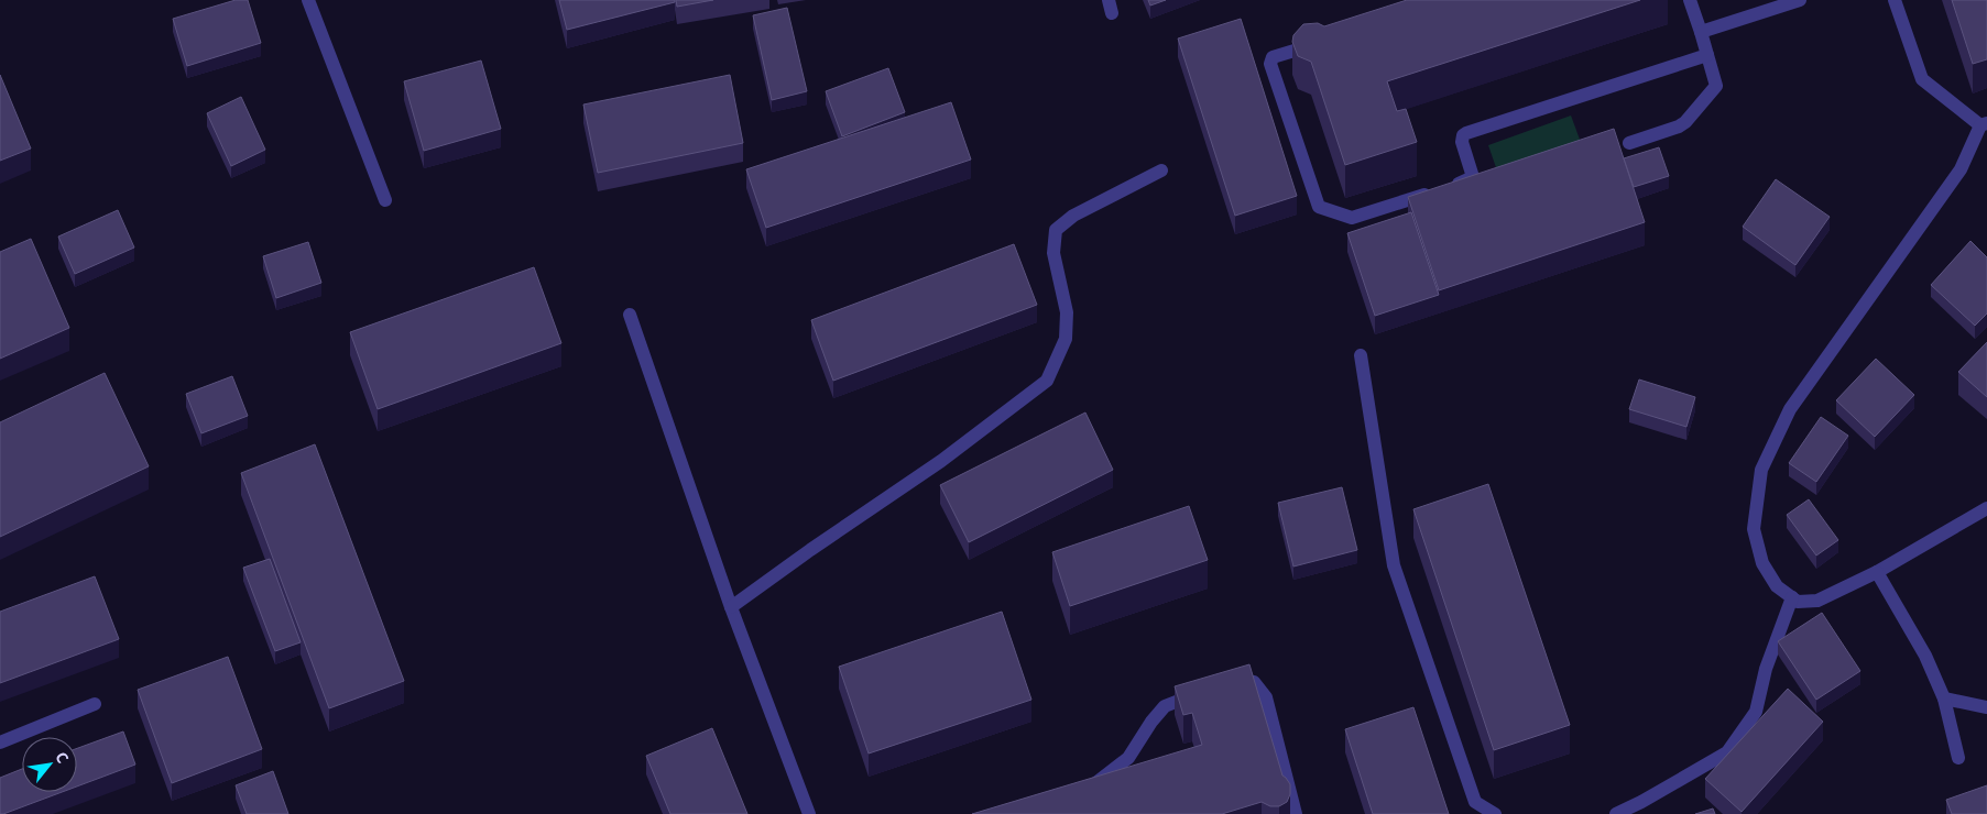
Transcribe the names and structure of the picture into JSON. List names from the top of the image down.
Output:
{
  "north": "top right"
}
